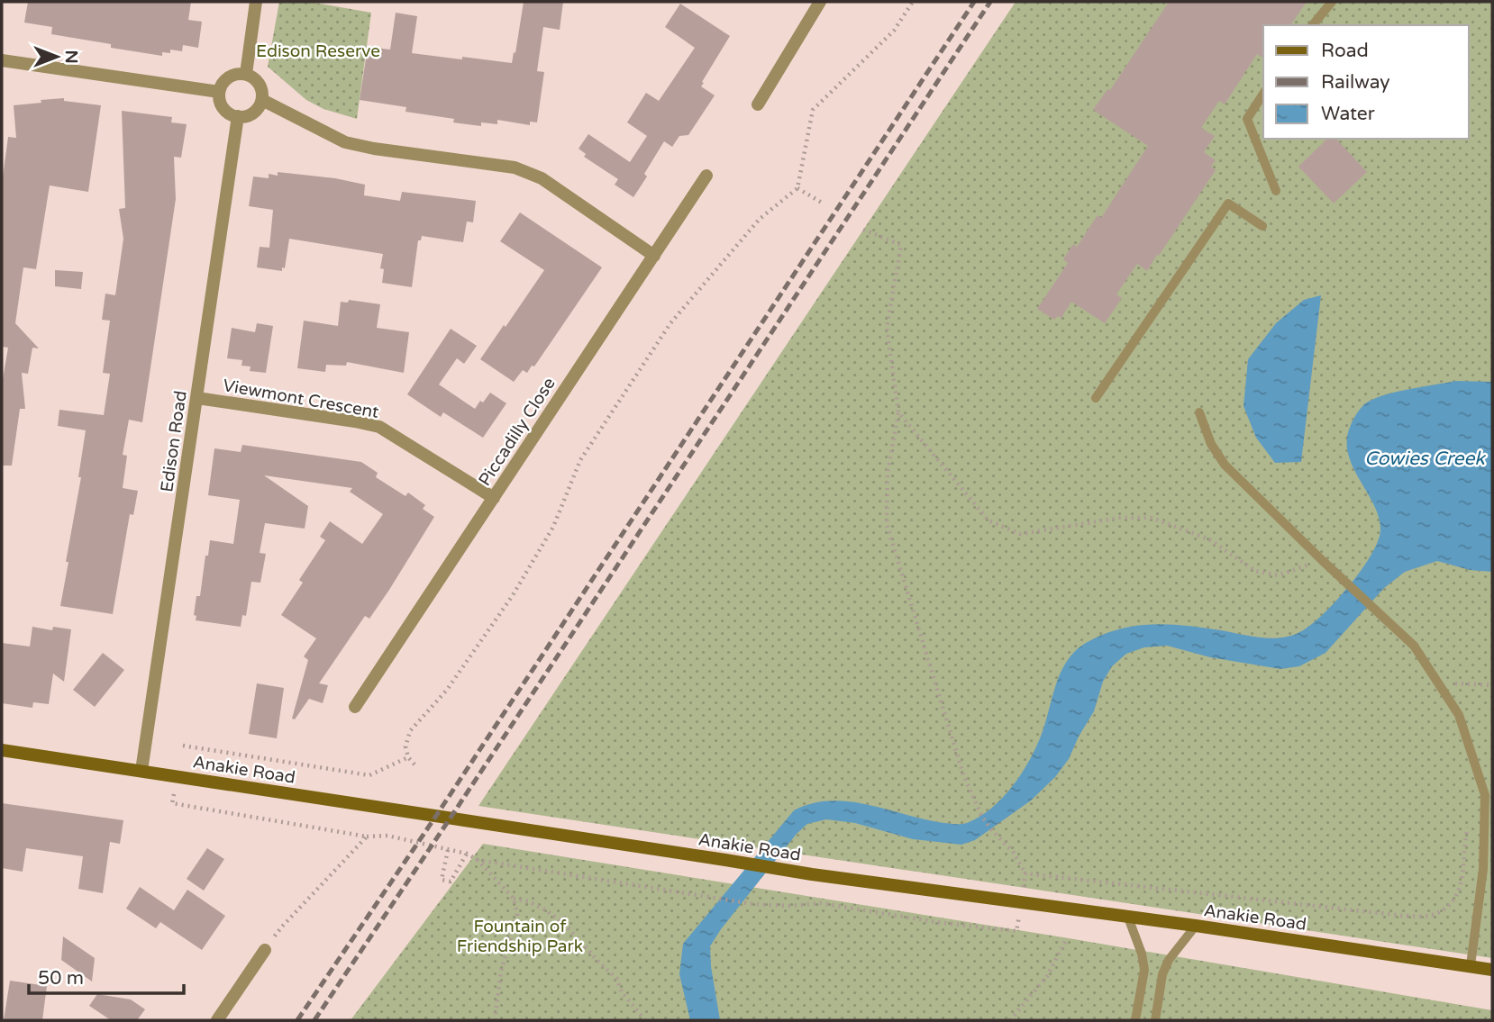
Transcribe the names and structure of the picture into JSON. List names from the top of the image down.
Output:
{
  "streets": {
    "main road": ["Anakie Road"],
    "street": ["Viewmont Crescent", "Piccadilly Close", "Edison Road"]
  },
  "crossings": [
    ["Viewmont Crescent", "Piccadilly Close"],
    ["Viewmont Crescent", "Edison Road"],
    ["Edison Road", "Anakie Road"]
  ],
  "water": ["Cowies Creek"],
  "parks": ["Edison Reserve", "Fountain of Friendship Park"],
  "legend": ["Road", "Railway", "Water"],
  "scale_bar": "50 m",
  "north": "right"
}
